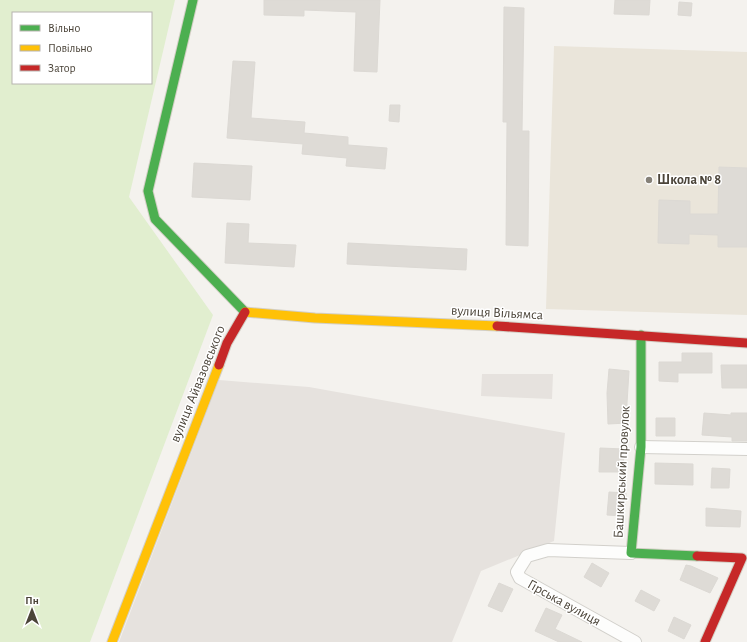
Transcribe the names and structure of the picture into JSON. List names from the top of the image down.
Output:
{
  "streets": {
    "street": [
      "вулиця Вільямса",
      "вулиця Айвазовського",
      "Башкирський провулок",
      "Гірська вулиця"
    ]
  },
  "crossings": [
    ["вулиця Вільямса", "вулиця Айвазовського"],
    ["вулиця Вільямса", "Башкирський провулок"],
    ["Башкирський провулок", "Гірська вулиця"]
  ],
  "places": ["Школа № 8"],
  "legend": ["Вільно", "Повільно", "Затор"],
  "north": "top"
}
